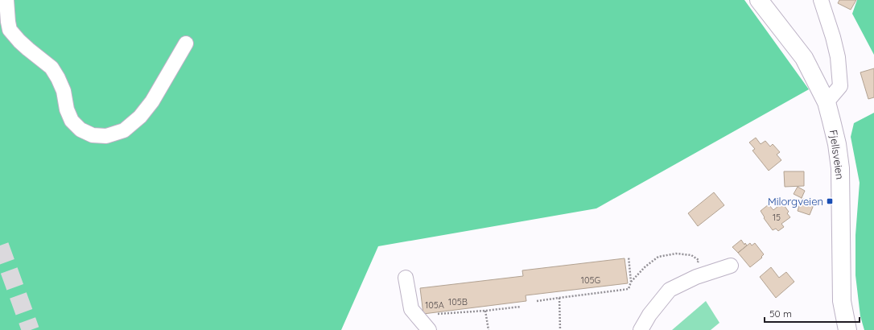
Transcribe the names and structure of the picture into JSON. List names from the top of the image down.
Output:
{
  "streets": {
    "main road": ["Fjellsveien"]
  },
  "places": {
    "transit": ["Milorgveien"]
  },
  "house_numbers": [
    "15",
    "105G",
    "105B",
    "105A"
  ],
  "scale_bar": "50 m"
}
